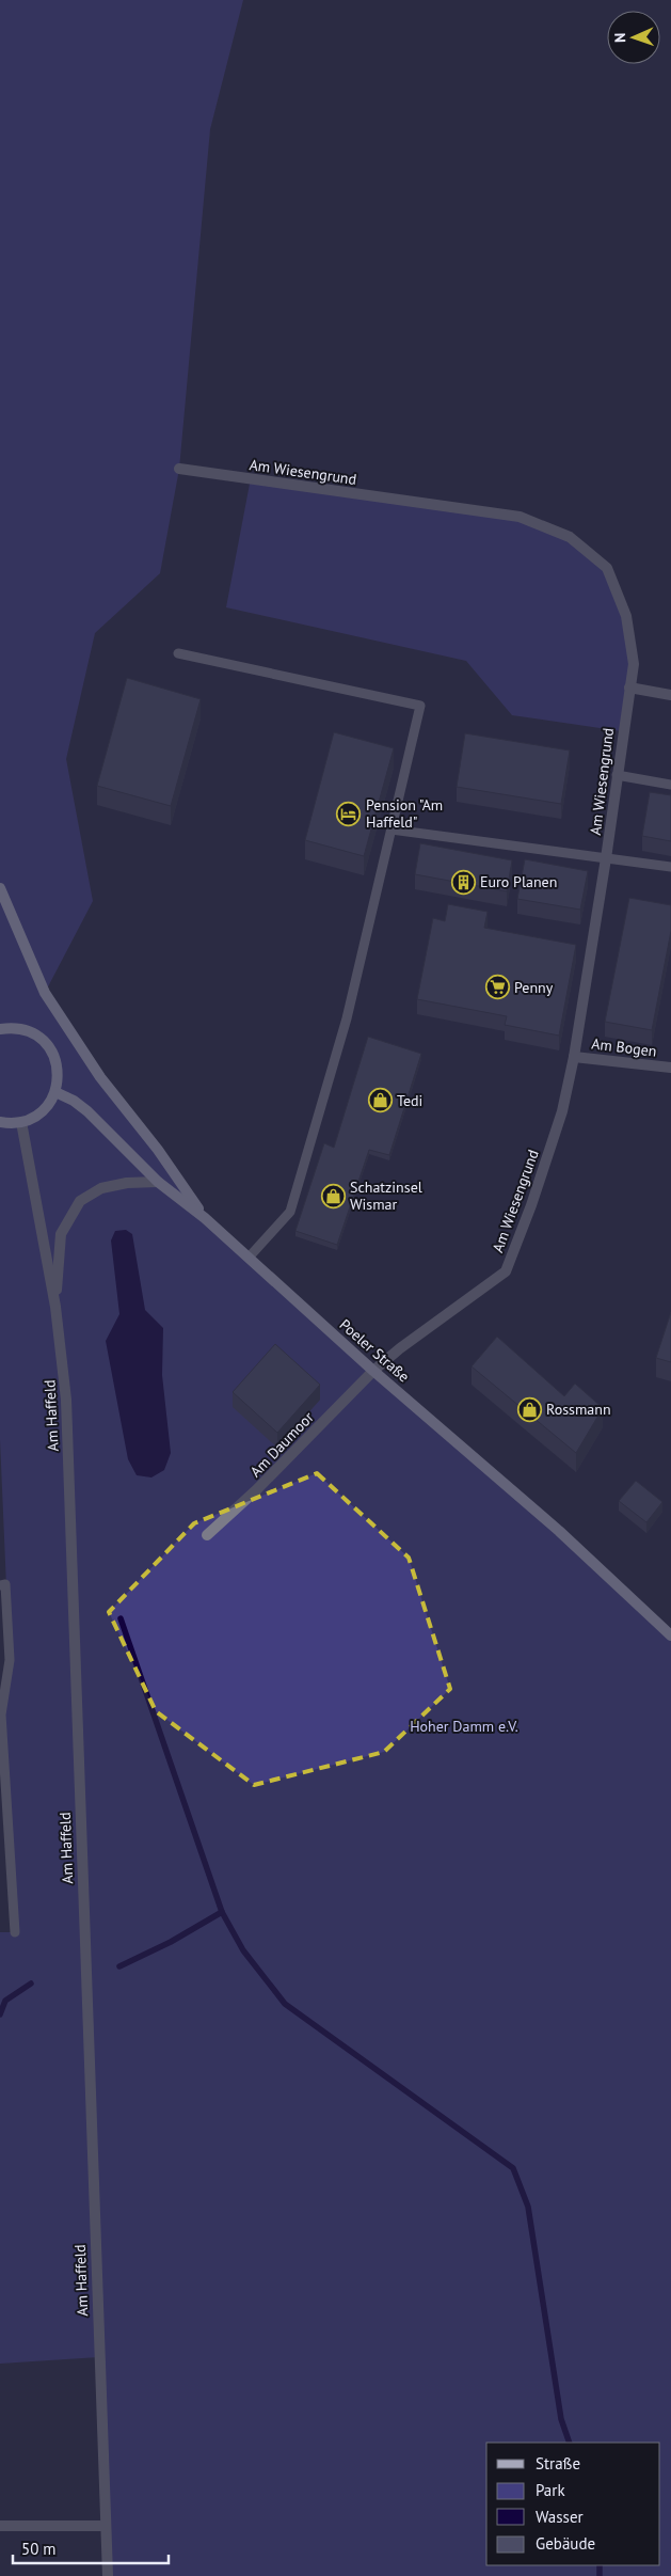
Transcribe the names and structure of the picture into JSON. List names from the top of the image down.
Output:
{
  "streets": {
    "main road": ["Poeler Straße"],
    "street": [
      "Am Wiesengrund",
      "Am Bogen",
      "Am Haffeld",
      "Am Daumoor"
    ]
  },
  "crossings": [
    ["Am Wiesengrund", "Am Bogen"],
    ["Am Wiesengrund", "Poeler Straße"],
    ["Am Wiesengrund", "Am Daumoor"],
    ["Poeler Straße", "Am Daumoor"]
  ],
  "parks": ["Hoher Damm e.V."],
  "places": {
    "hotel": ["Pension \"Am Haffeld\""],
    "building": ["Euro Planen"],
    "supermarket": ["Penny"],
    "shop": ["Tedi", "Schatzinsel Wismar", "Rossmann"]
  },
  "legend": [
    "Straße",
    "Park",
    "Wasser",
    "Gebäude"
  ],
  "scale_bar": "50 m",
  "north": "left"
}
